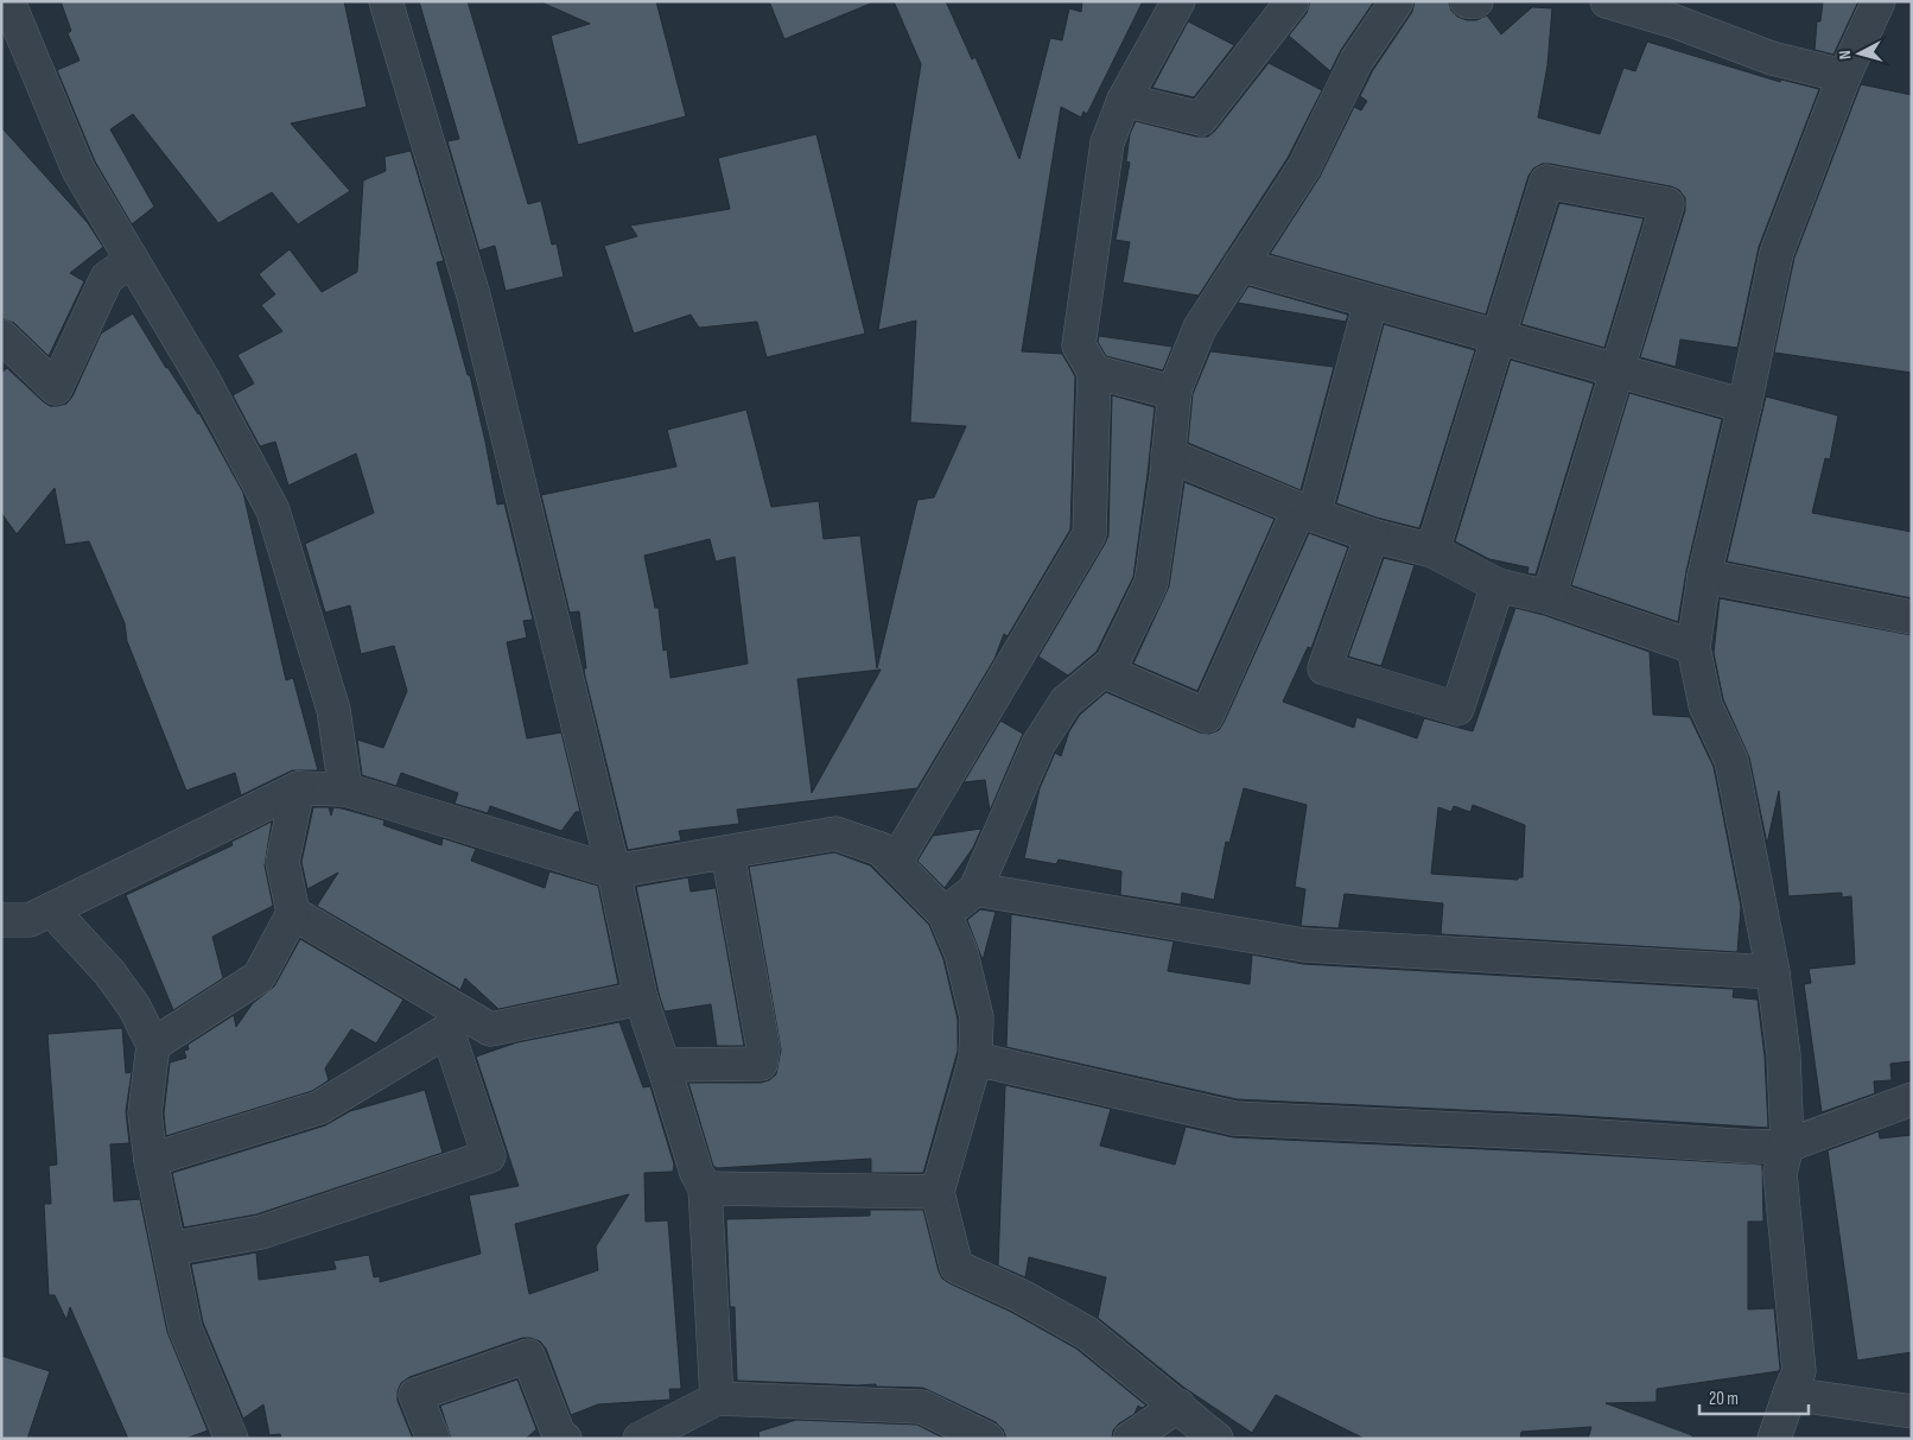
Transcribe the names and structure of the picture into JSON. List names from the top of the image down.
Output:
{
  "scale_bar": "20 m",
  "north": "left"
}
